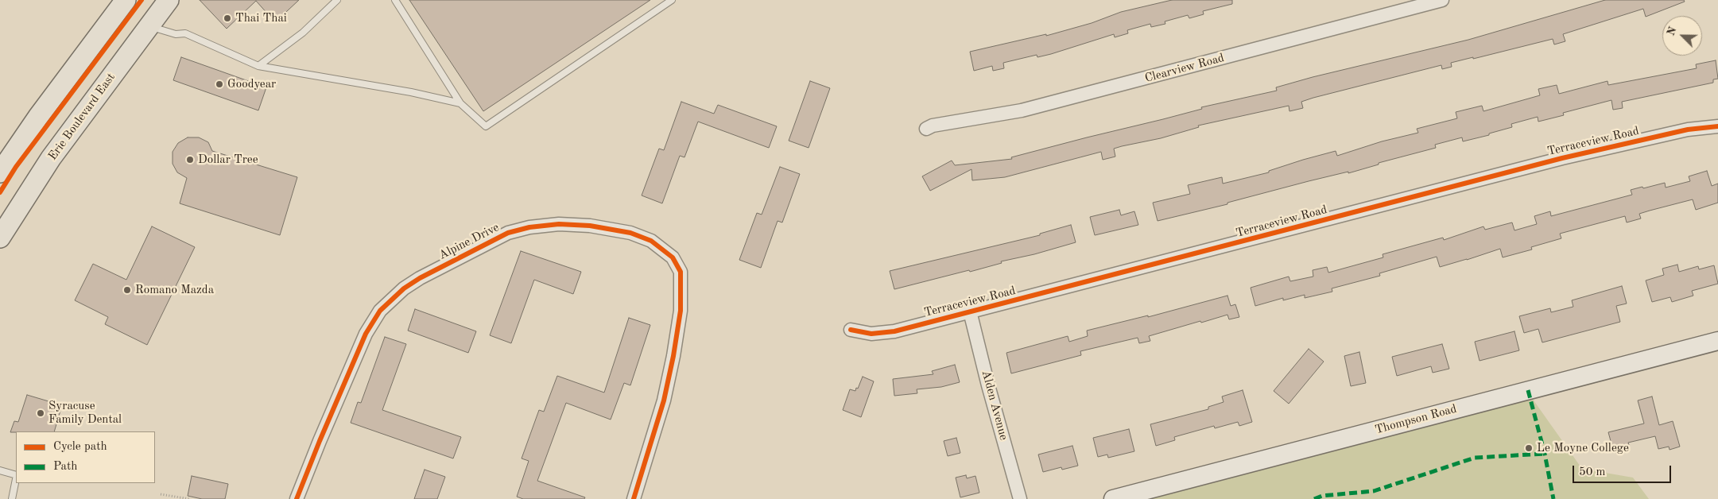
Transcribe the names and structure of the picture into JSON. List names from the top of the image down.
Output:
{
  "streets": {
    "main road": ["Erie Boulevard East"],
    "street": [
      "Clearview Road",
      "Terraceview Road",
      "Alpine Drive",
      "Alden Avenue",
      "Thompson Road"
    ]
  },
  "crossings": [
    ["Terraceview Road", "Alden Avenue"]
  ],
  "places": [
    "Thai Thai",
    "Goodyear",
    "Dollar Tree",
    "Romano Mazda",
    "Syracuse Family Dental",
    "Le Moyne College"
  ],
  "legend": ["Cycle path", "Path"],
  "scale_bar": "50 m",
  "north": "top left"
}
